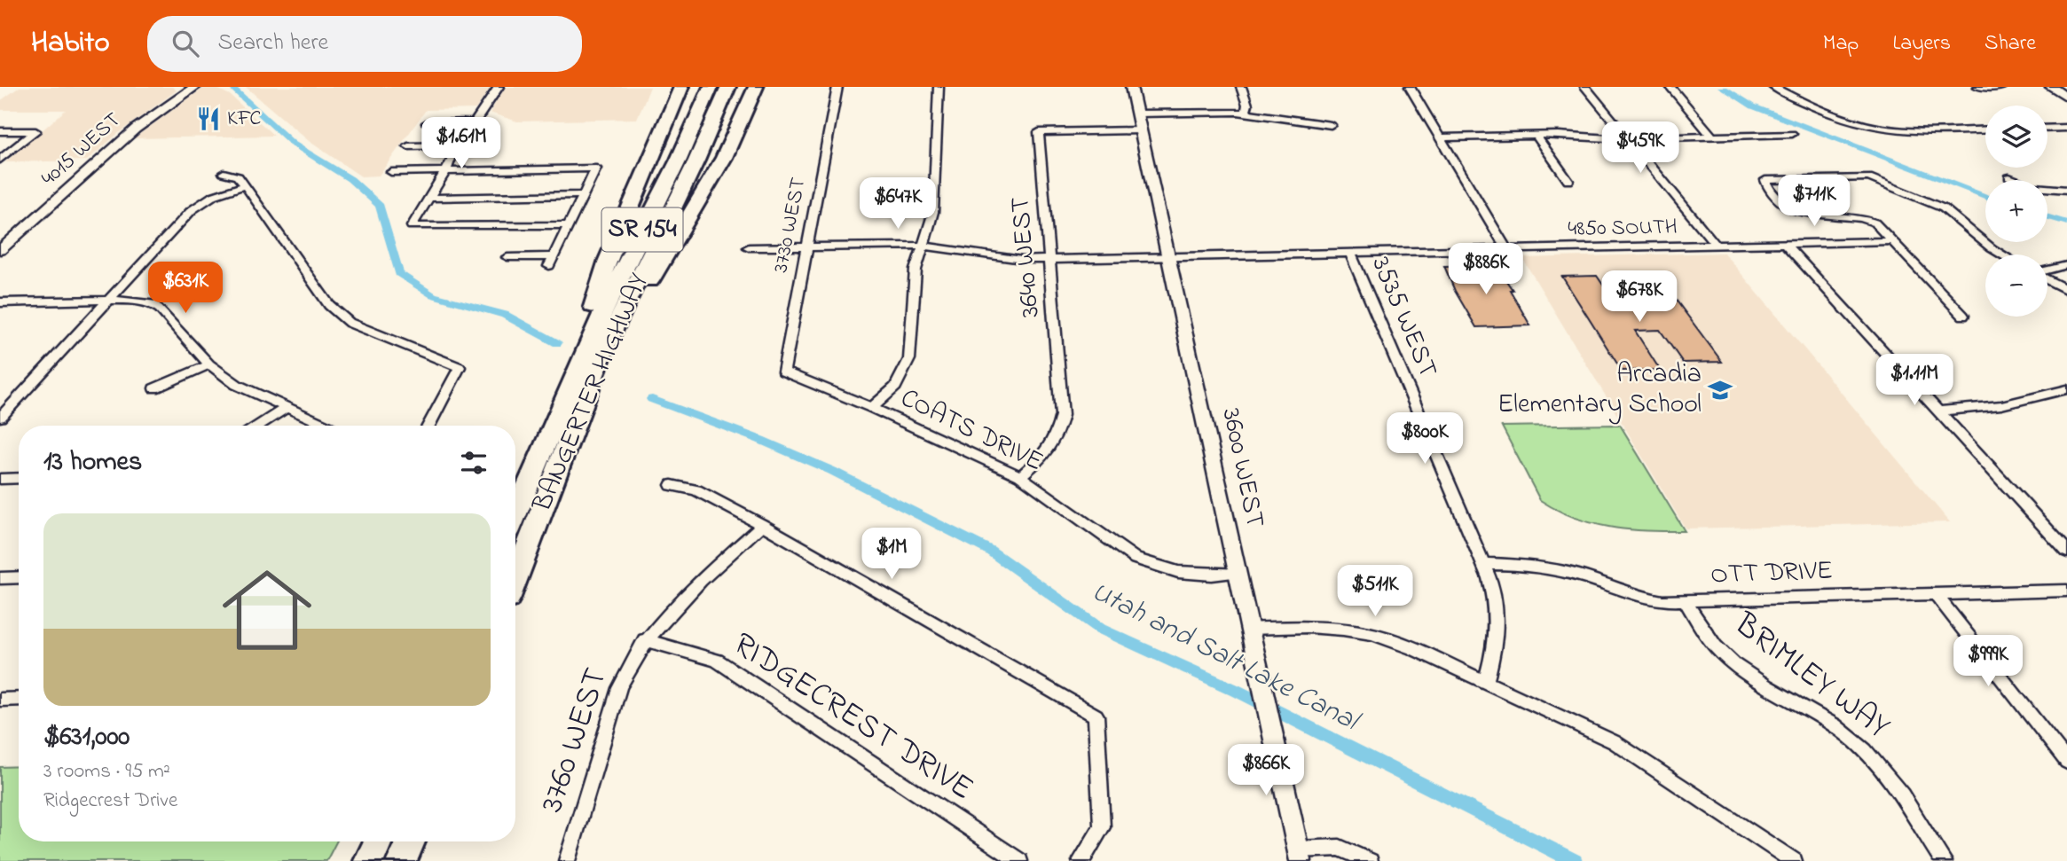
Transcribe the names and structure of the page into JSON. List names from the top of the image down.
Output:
{
  "streets": {
    "highway": ["SR 154", "BANGERTER HIGHWAY"],
    "street": [
      "4015 WEST",
      "3730 WEST",
      "4850 SOUTH",
      "3640 WEST",
      "3535 WEST",
      "COATS DRIVE",
      "3600 WEST",
      "OTT DRIVE",
      "BRIMLEY WAY",
      "RIDGECREST DRIVE",
      "3760 WEST"
    ]
  },
  "crossings": [
    ["3730 WEST", "4850 SOUTH"],
    ["3730 WEST", "COATS DRIVE"],
    ["4850 SOUTH", "3640 WEST"],
    ["4850 SOUTH", "3535 WEST"],
    ["4850 SOUTH", "3600 WEST"],
    ["3640 WEST", "COATS DRIVE"],
    ["3640 WEST", "3600 WEST"],
    ["3535 WEST", "OTT DRIVE"],
    ["COATS DRIVE", "3600 WEST"],
    ["OTT DRIVE", "BRIMLEY WAY"],
    ["RIDGECREST DRIVE", "3760 WEST"]
  ],
  "water": ["Utah and Salt Lake Canal"],
  "places": {
    "restaurant": ["KFC"],
    "school or university": ["Arcadia Elementary School"]
  },
  "page": {
    "header": "Habito",
    "search": "Search here",
    "nav": ["Map", "Layers", "Share"],
    "map_buttons": ["+", "−"],
    "price": [
      "$1.61M",
      "$459K",
      "$711K",
      "$647K",
      "$886K",
      "$631K",
      "$678K",
      "$1.11M",
      "$800K",
      "$1M",
      "$511K",
      "$999K",
      "$866K"
    ],
    "heading": "13 homes",
    "list": [
      {
        "name": "$631,000",
        "note": "3 rooms · 95 m² · Ridgecrest Drive"
      }
    ]
  }
}
